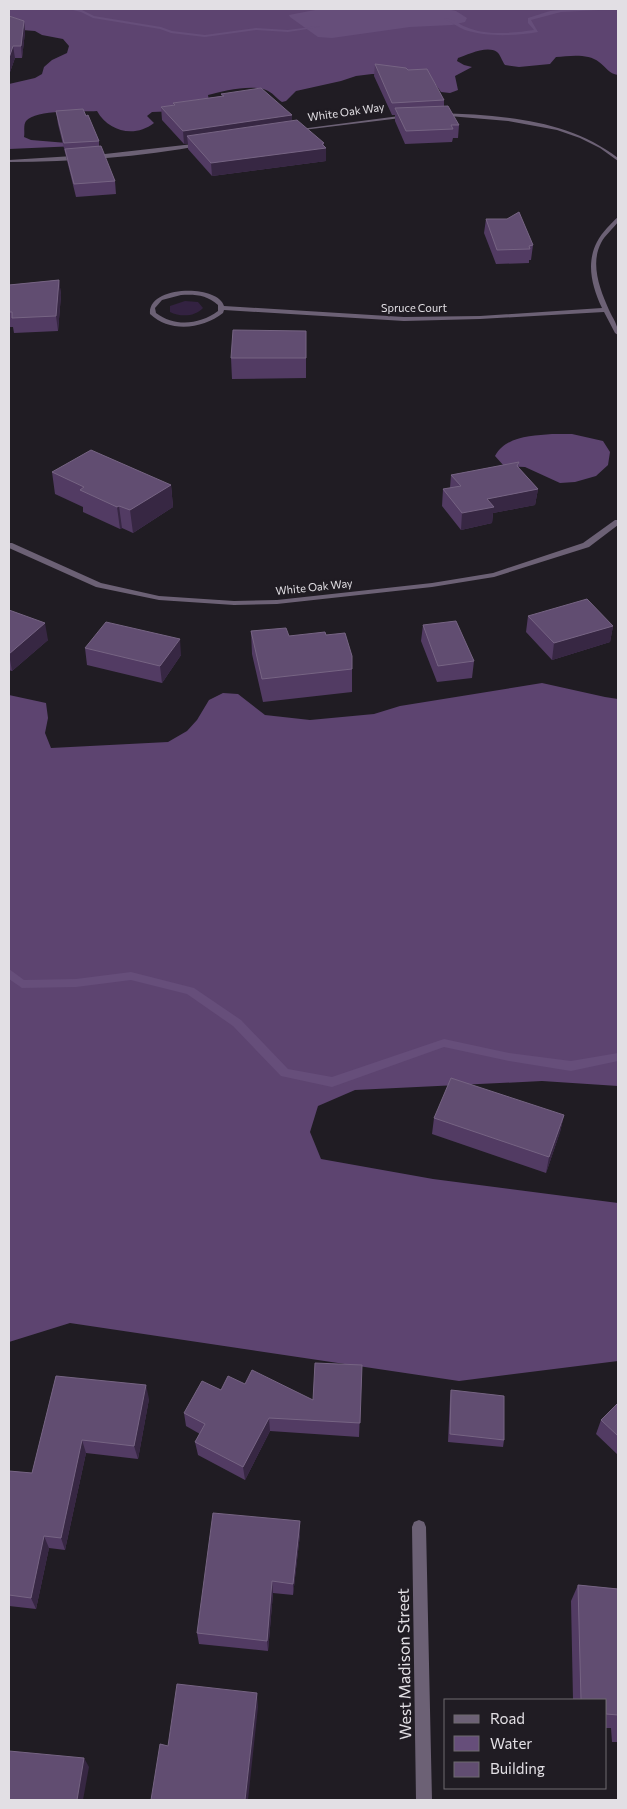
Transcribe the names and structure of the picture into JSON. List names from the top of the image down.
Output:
{
  "streets": {
    "street": ["White Oak Way", "Spruce Court", "West Madison Street"]
  },
  "legend": ["Road", "Water", "Building"]
}
